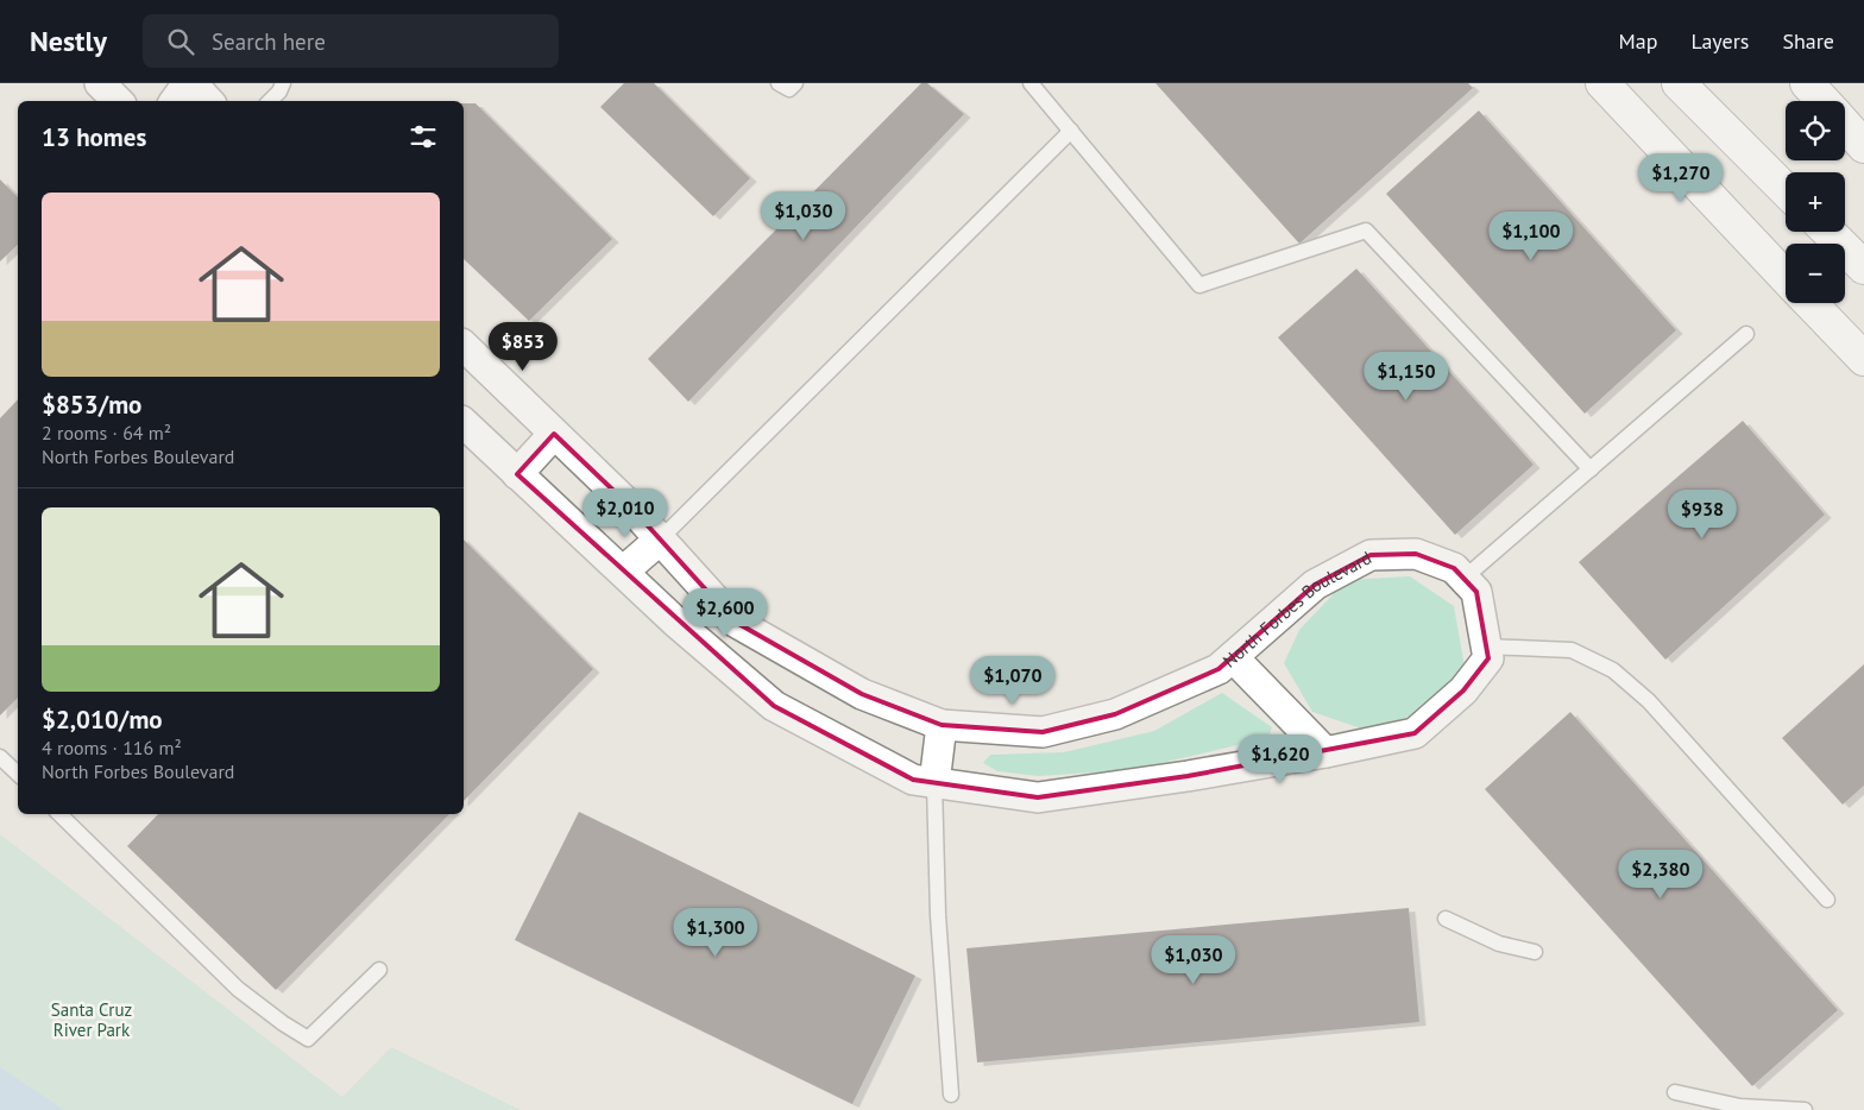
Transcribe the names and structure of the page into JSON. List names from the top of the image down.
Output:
{
  "streets": {
    "street": ["North Forbes Boulevard"]
  },
  "parks": ["Santa Cruz River Park"],
  "page": {
    "header": "Nestly",
    "search": "Search here",
    "nav": ["Map", "Layers", "Share"],
    "map_buttons": ["+", "−"],
    "heading": "13 homes",
    "price": [
      "$1,270",
      "$1,030",
      "$1,100",
      "$853",
      "$1,150",
      "$2,010",
      "$938",
      "$2,600",
      "$1,070",
      "$1,620",
      "$2,380",
      "$1,300",
      "$1,030"
    ],
    "list": [
      {
        "name": "$853/mo",
        "note": "2 rooms · 64 m² · North Forbes Boulevard"
      },
      {
        "name": "$2,010/mo",
        "note": "4 rooms · 116 m² · North Forbes Boulevard"
      }
    ]
  }
}
